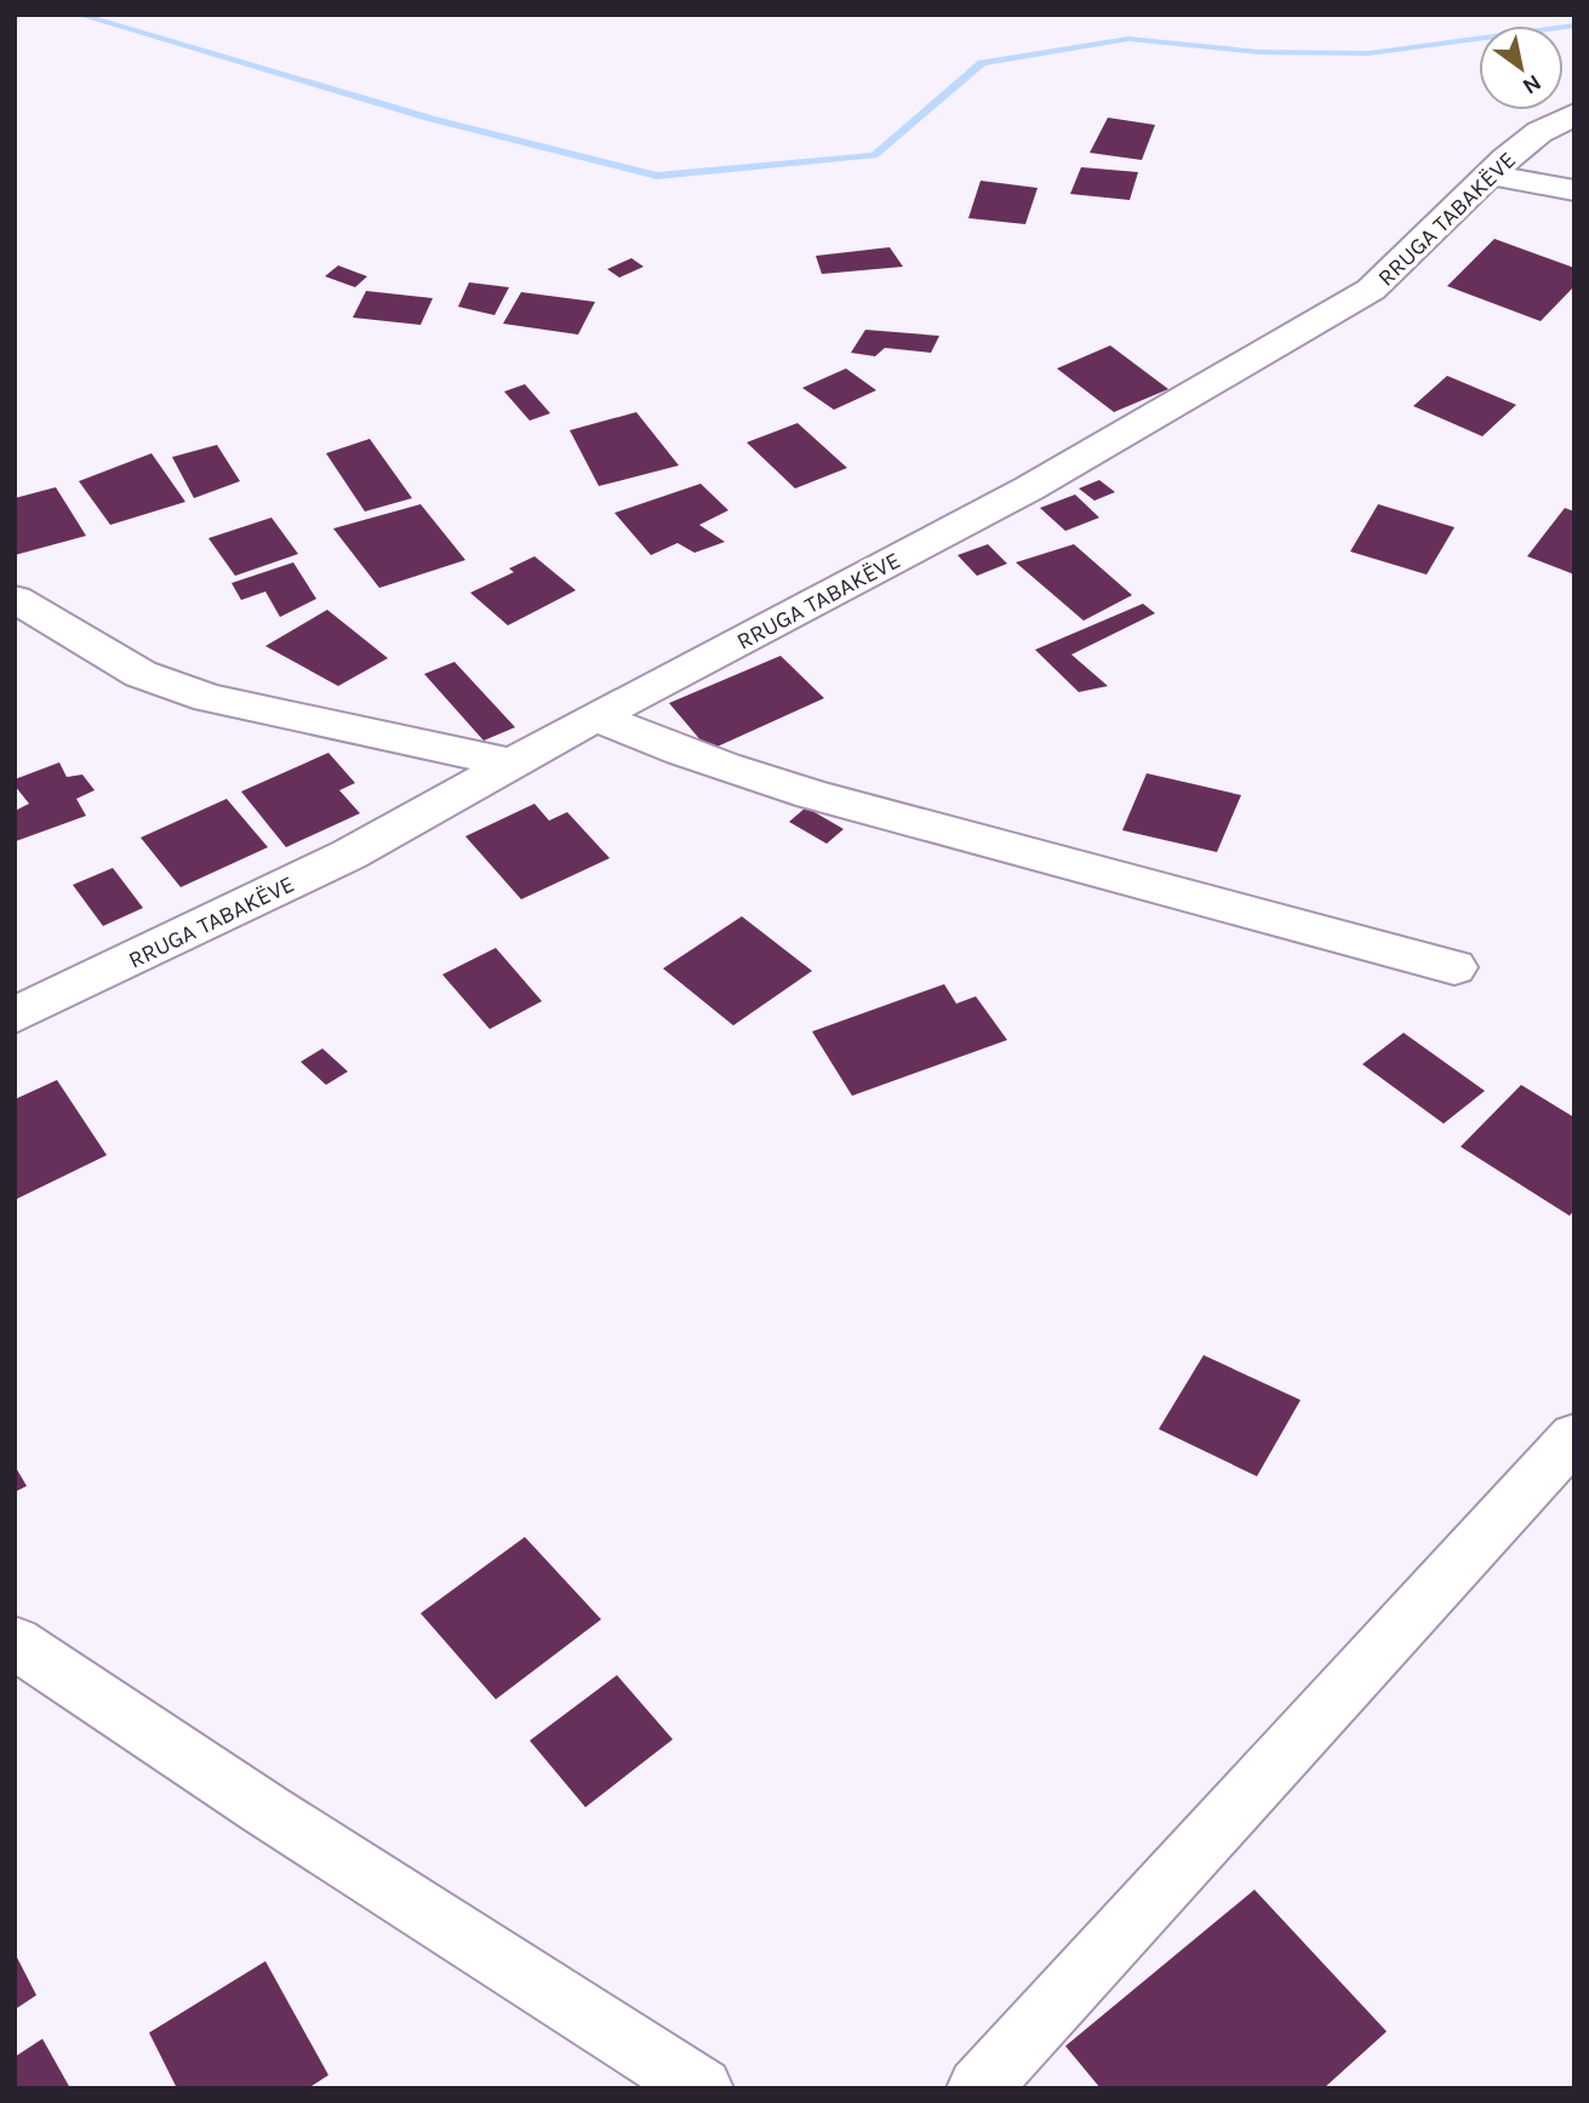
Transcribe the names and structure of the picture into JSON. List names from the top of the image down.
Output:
{
  "streets": {
    "street": ["RRUGA TABAKËVE"]
  },
  "north": "bottom right"
}
